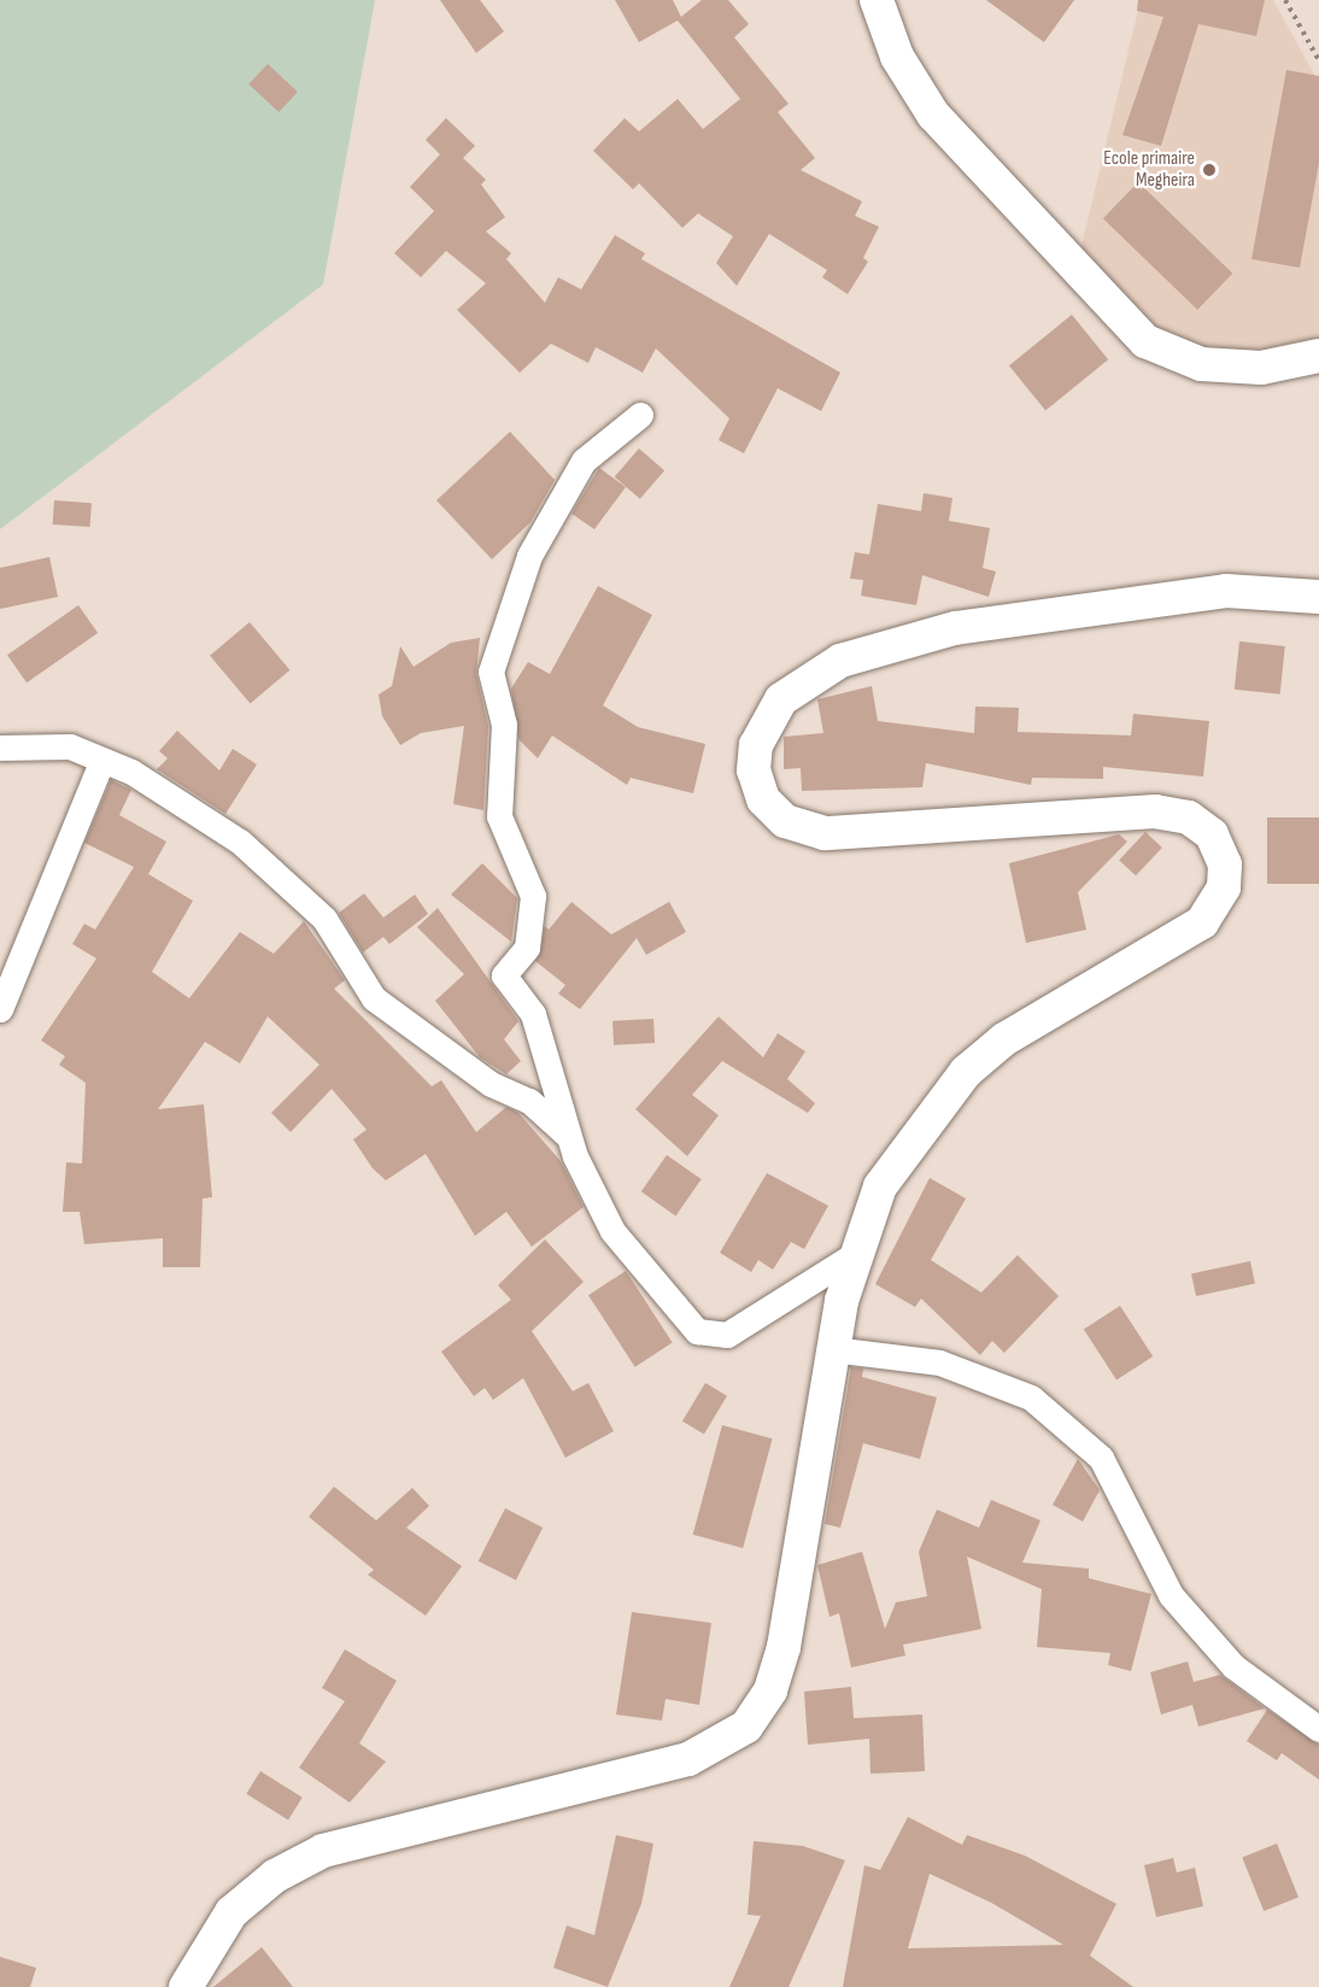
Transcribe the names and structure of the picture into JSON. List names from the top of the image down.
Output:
{
  "places": ["Ecole primaire Megheira"]
}
